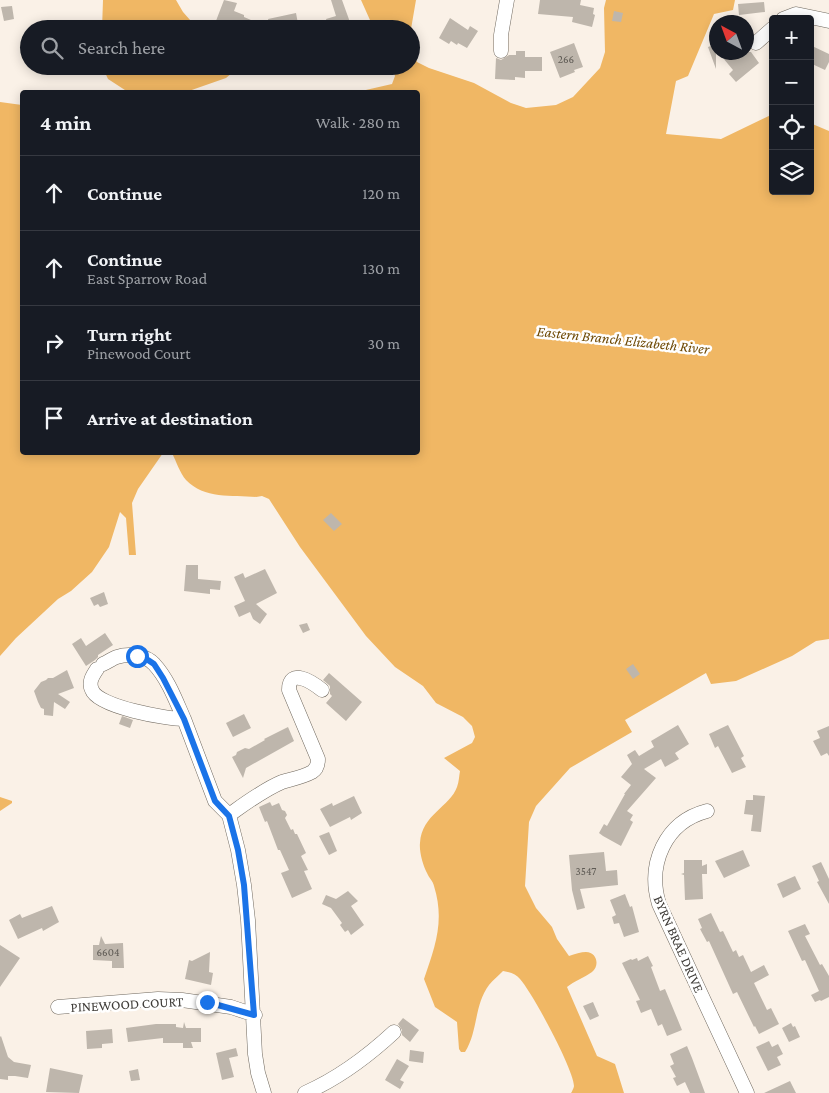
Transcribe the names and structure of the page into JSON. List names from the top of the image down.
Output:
{
  "streets": {
    "street": ["BYRN BRAE DRIVE", "PINEWOOD COURT"]
  },
  "water": ["Eastern Branch Elizabeth River"],
  "house_numbers": ["266", "3547", "6604"],
  "north": "top left",
  "page": {
    "map_buttons": ["+", "−"],
    "search": "Search here",
    "heading": ["4 min", "Walk · 280 m"],
    "list": [
      ["Continue", "120 m"],
      ["Continue", "East Sparrow Road", "130 m"],
      ["Turn right", "Pinewood Court", "30 m"],
      "Arrive at destination"
    ]
  }
}
